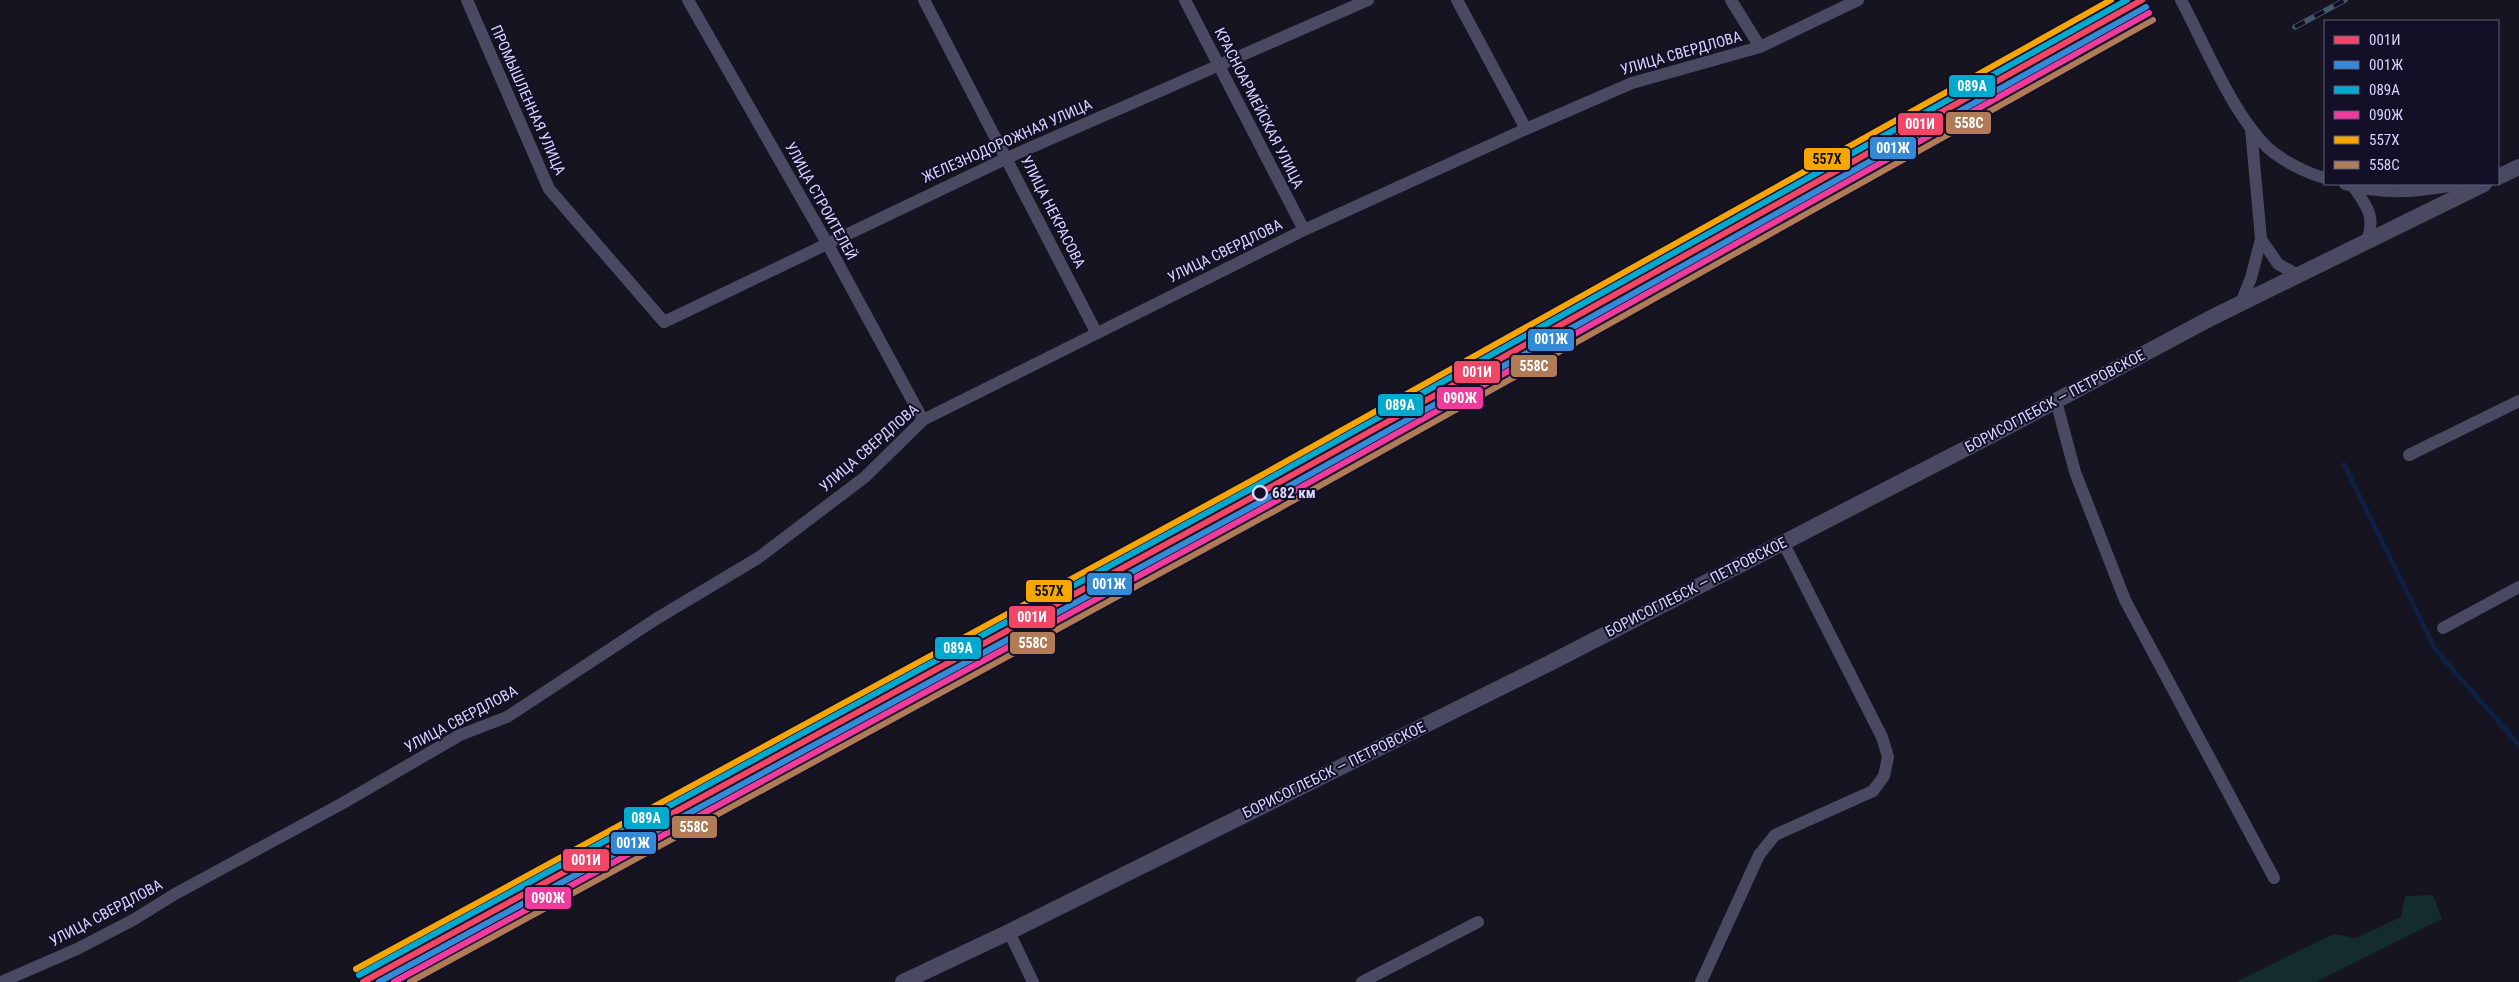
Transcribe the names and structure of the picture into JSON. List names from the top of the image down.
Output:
{
  "streets": {
    "street": [
      "УЛИЦА СВЕРДЛОВА",
      "ПРОМЫШЛЕННАЯ УЛИЦА",
      "КРАСНОАРМЕЙСКАЯ УЛИЦА",
      "ЖЕЛЕЗНОДОРОЖНАЯ УЛИЦА",
      "УЛИЦА СТРОИТЕЛЕЙ",
      "УЛИЦА НЕКРАСОВА",
      "БОРИСОГЛЕБСК — ПЕТРОВСКОЕ"
    ]
  },
  "crossings": [
    ["УЛИЦА СВЕРДЛОВА", "КРАСНОАРМЕЙСКАЯ УЛИЦА"],
    ["УЛИЦА СВЕРДЛОВА", "УЛИЦА СТРОИТЕЛЕЙ"],
    ["УЛИЦА СВЕРДЛОВА", "УЛИЦА НЕКРАСОВА"],
    ["ПРОМЫШЛЕННАЯ УЛИЦА", "ЖЕЛЕЗНОДОРОЖНАЯ УЛИЦА"],
    ["КРАСНОАРМЕЙСКАЯ УЛИЦА", "ЖЕЛЕЗНОДОРОЖНАЯ УЛИЦА"],
    ["ЖЕЛЕЗНОДОРОЖНАЯ УЛИЦА", "УЛИЦА СТРОИТЕЛЕЙ"],
    ["ЖЕЛЕЗНОДОРОЖНАЯ УЛИЦА", "УЛИЦА НЕКРАСОВА"]
  ],
  "places": ["682 км"],
  "lines": [
    "transit line 001И",
    "transit line 089А",
    "transit line 557Х",
    "transit line 001Ж",
    "transit line 090Ж",
    "transit line 558С"
  ],
  "legend": [
    "001И",
    "001Ж",
    "089А",
    "090Ж",
    "557Х",
    "558С"
  ]
}
